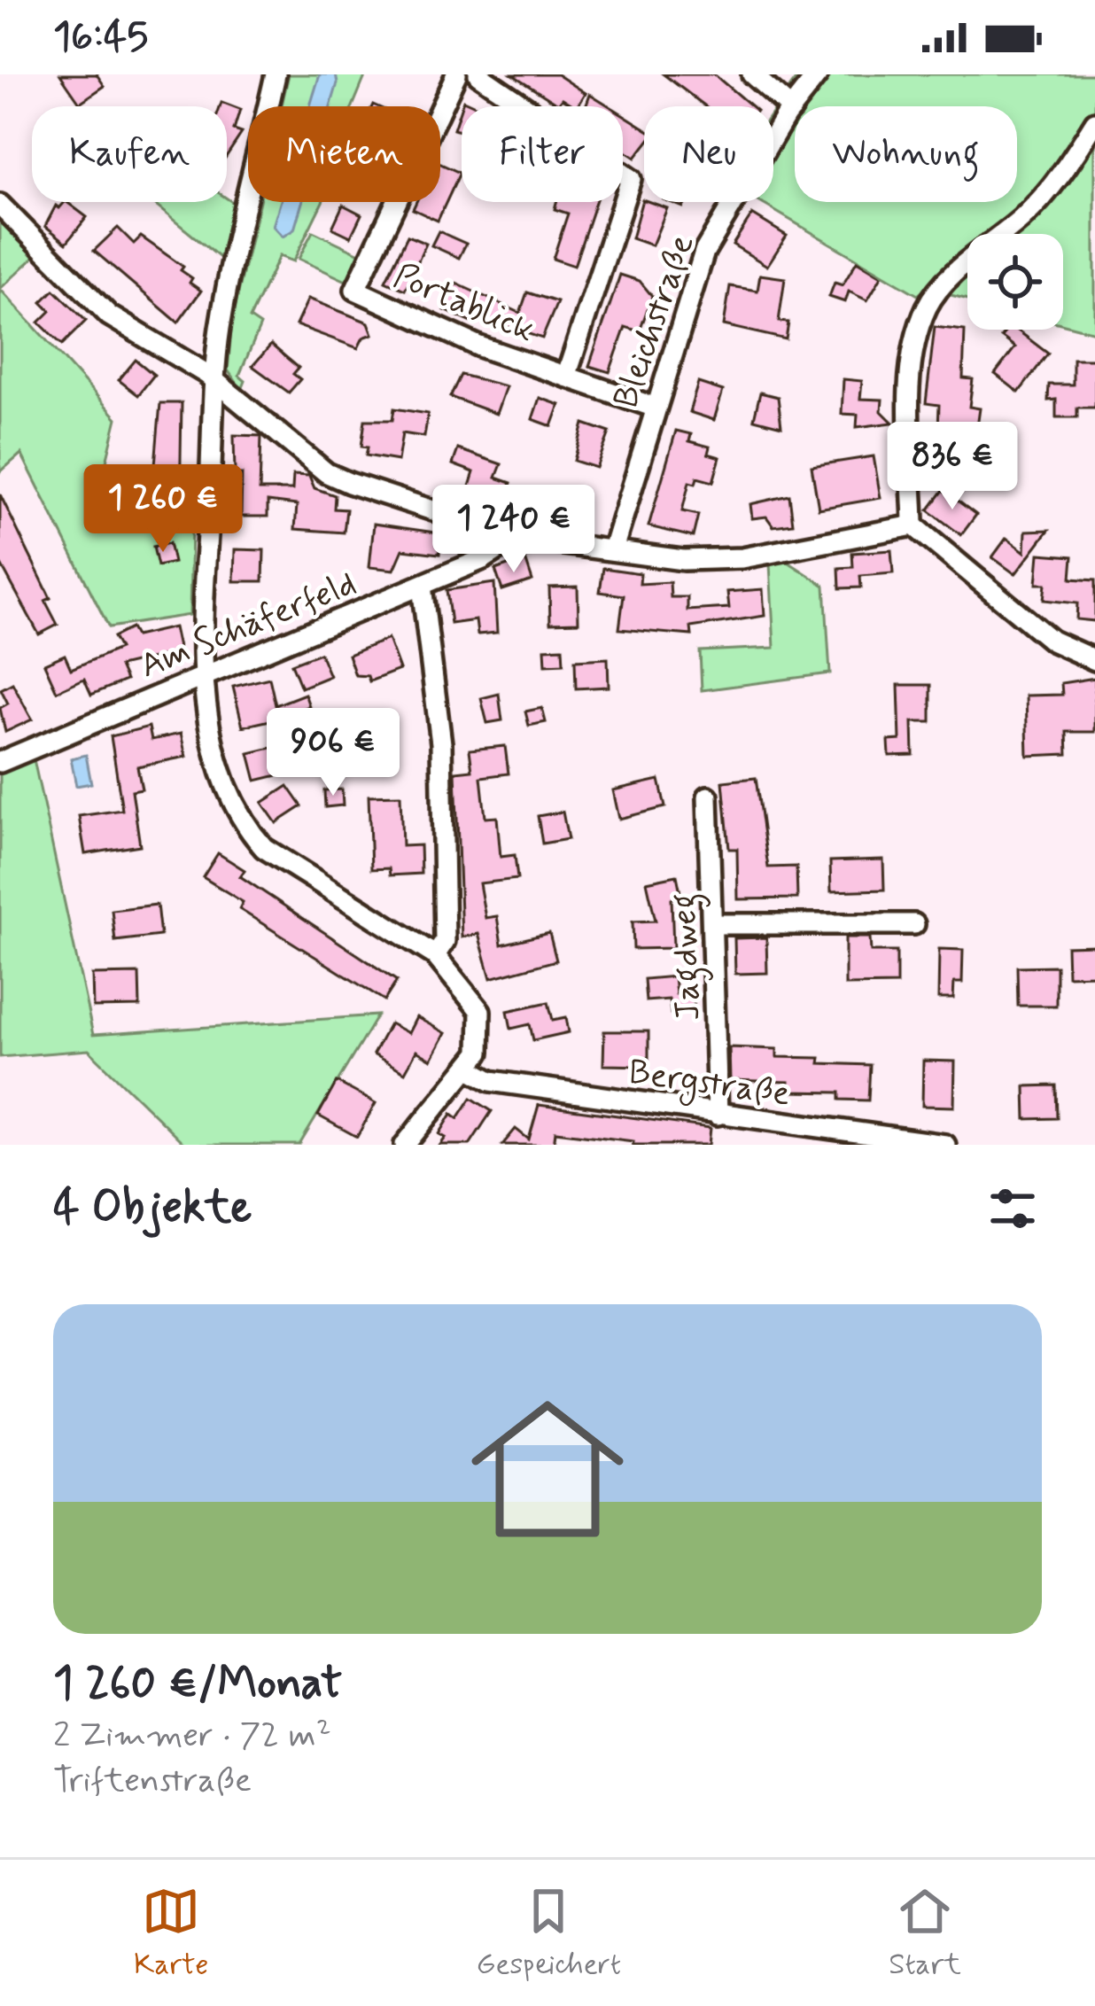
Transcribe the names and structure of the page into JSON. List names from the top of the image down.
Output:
{
  "streets": {
    "street": [
      "Portablick",
      "Bleichstraße",
      "Am Schäferfeld",
      "Jagdweg",
      "Bergstraße"
    ]
  },
  "crossings": [
    ["Portablick", "Bleichstraße"],
    ["Jagdweg", "Bergstraße"]
  ],
  "page": {
    "status": "16:45",
    "chip": [
      "Kaufen",
      "Mieten",
      "Filter",
      "Neu",
      "Wohnung"
    ],
    "price": [
      "836 €",
      "1 260 €",
      "1 240 €",
      "906 €"
    ],
    "heading": "4 Objekte",
    "list": [
      {
        "name": "1 260 €/Monat",
        "note": "2 Zimmer · 72 m² · Triftenstraße"
      }
    ],
    "tabs": ["Karte", "Gespeichert", "Start"]
  }
}
